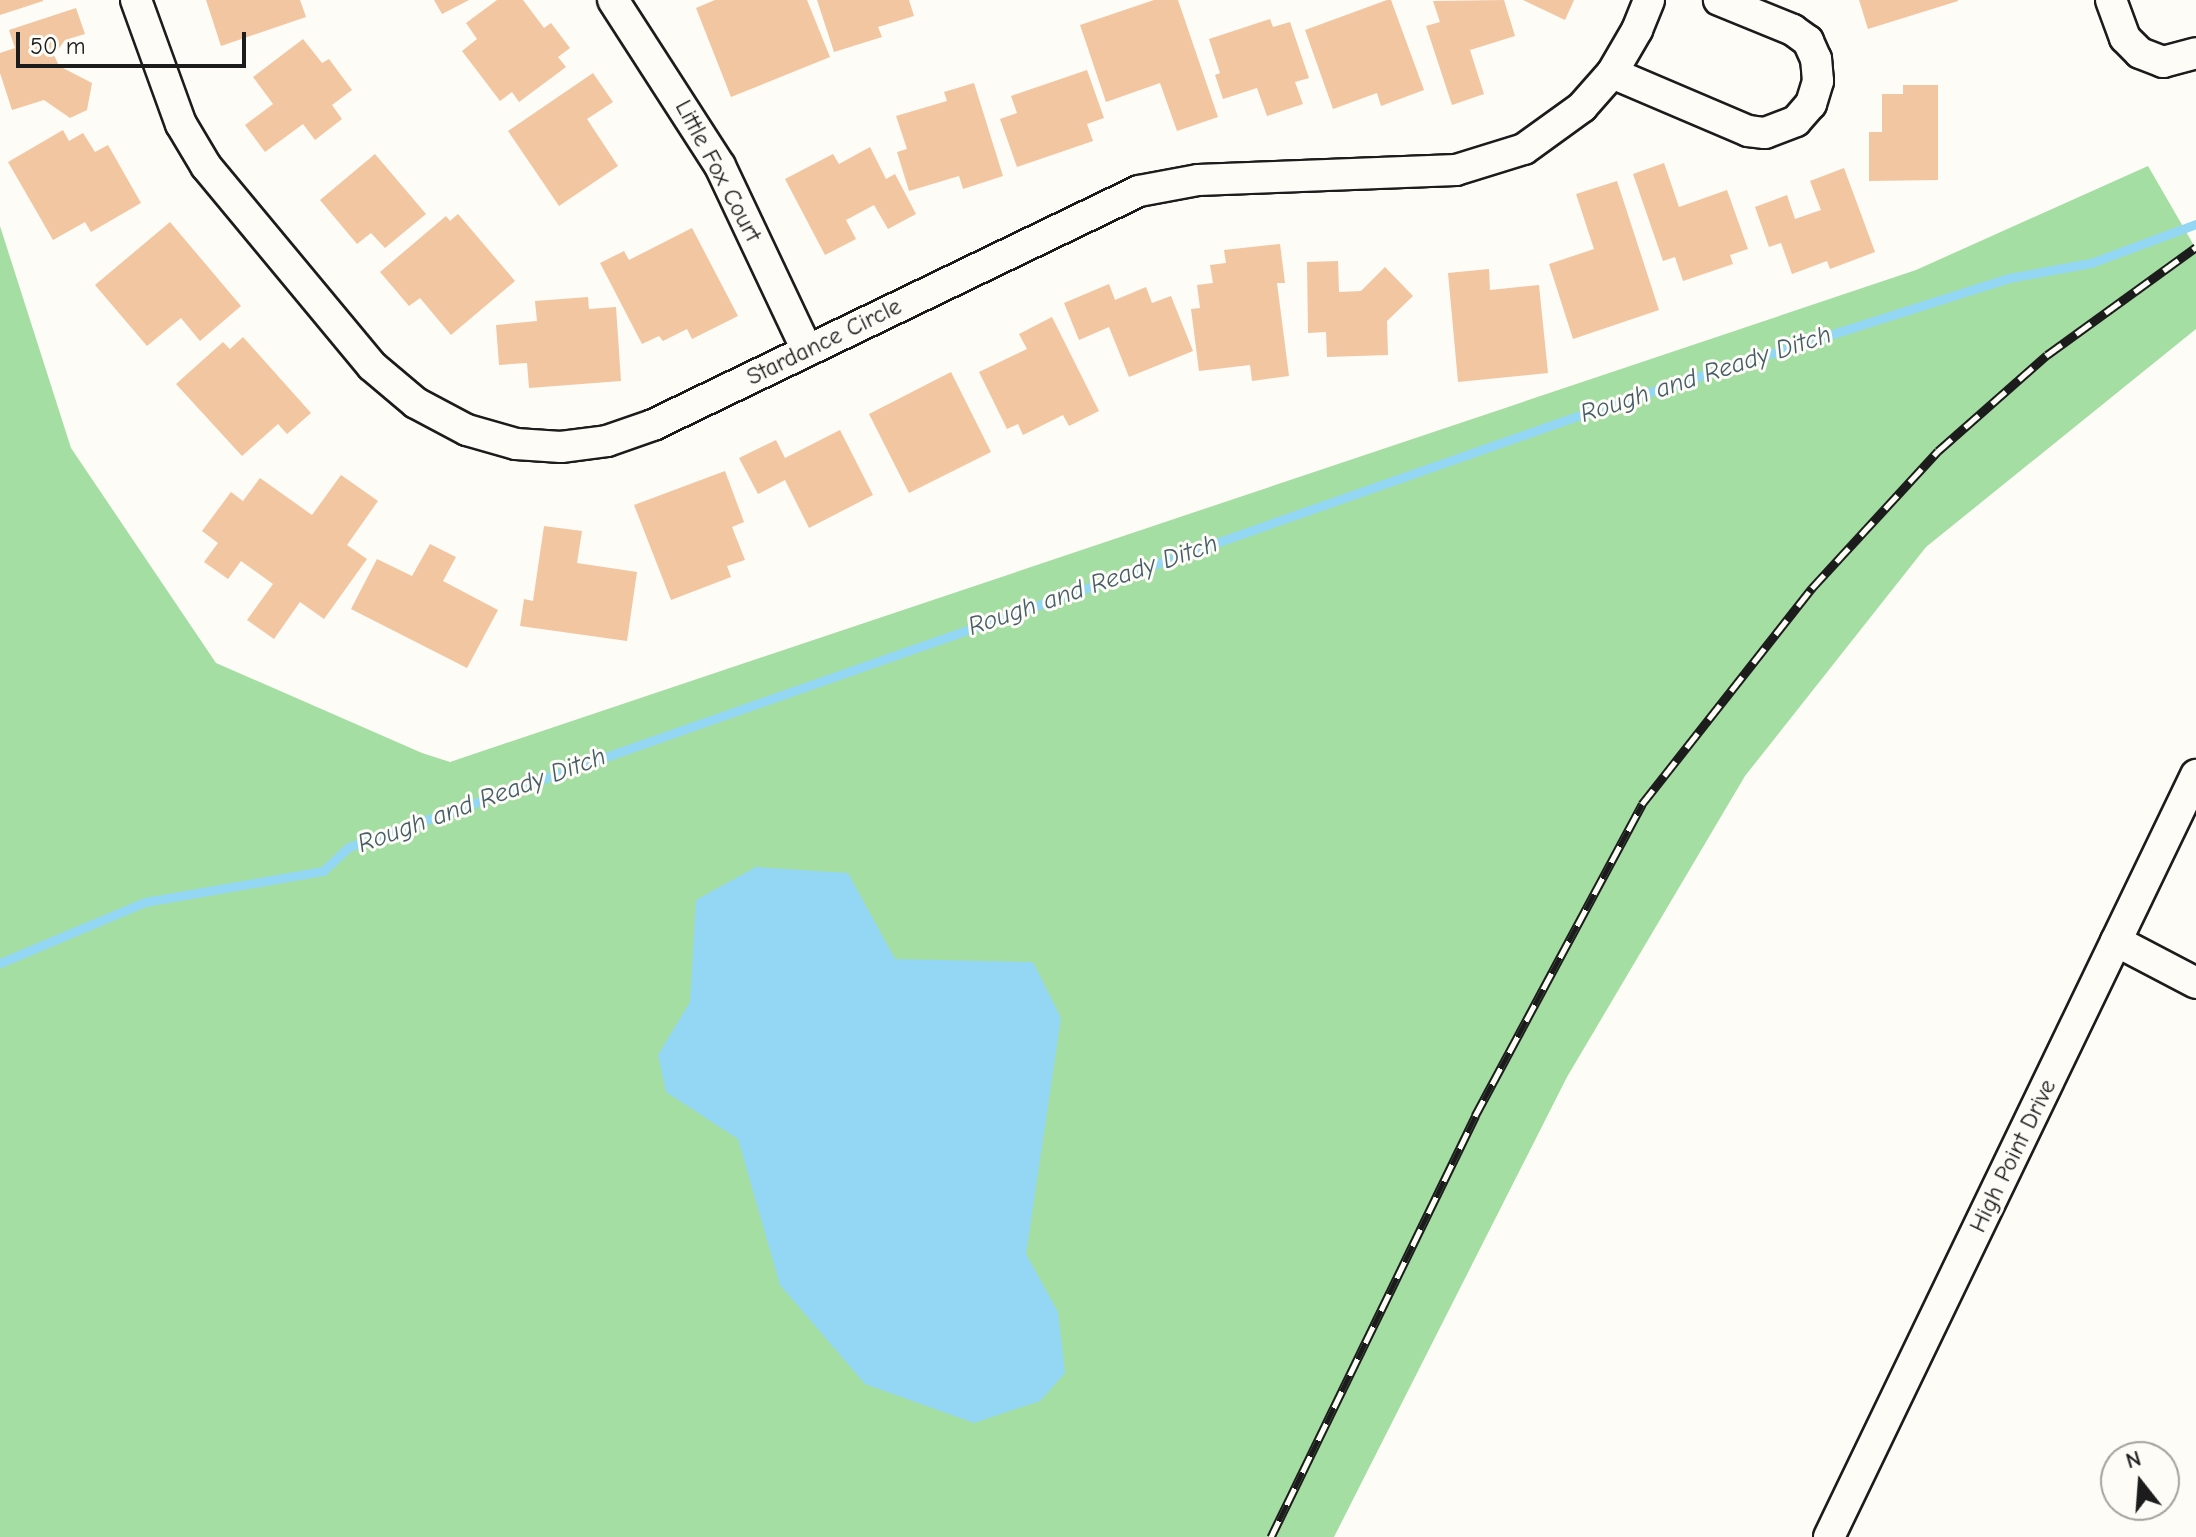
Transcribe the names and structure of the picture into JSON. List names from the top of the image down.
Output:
{
  "streets": {
    "street": ["Little Fox Court", "Stardance Circle", "High Point Drive"]
  },
  "crossings": [
    ["Little Fox Court", "Stardance Circle"]
  ],
  "water": ["Rough and Ready Ditch"],
  "scale_bar": "50 m",
  "north": "top"
}
